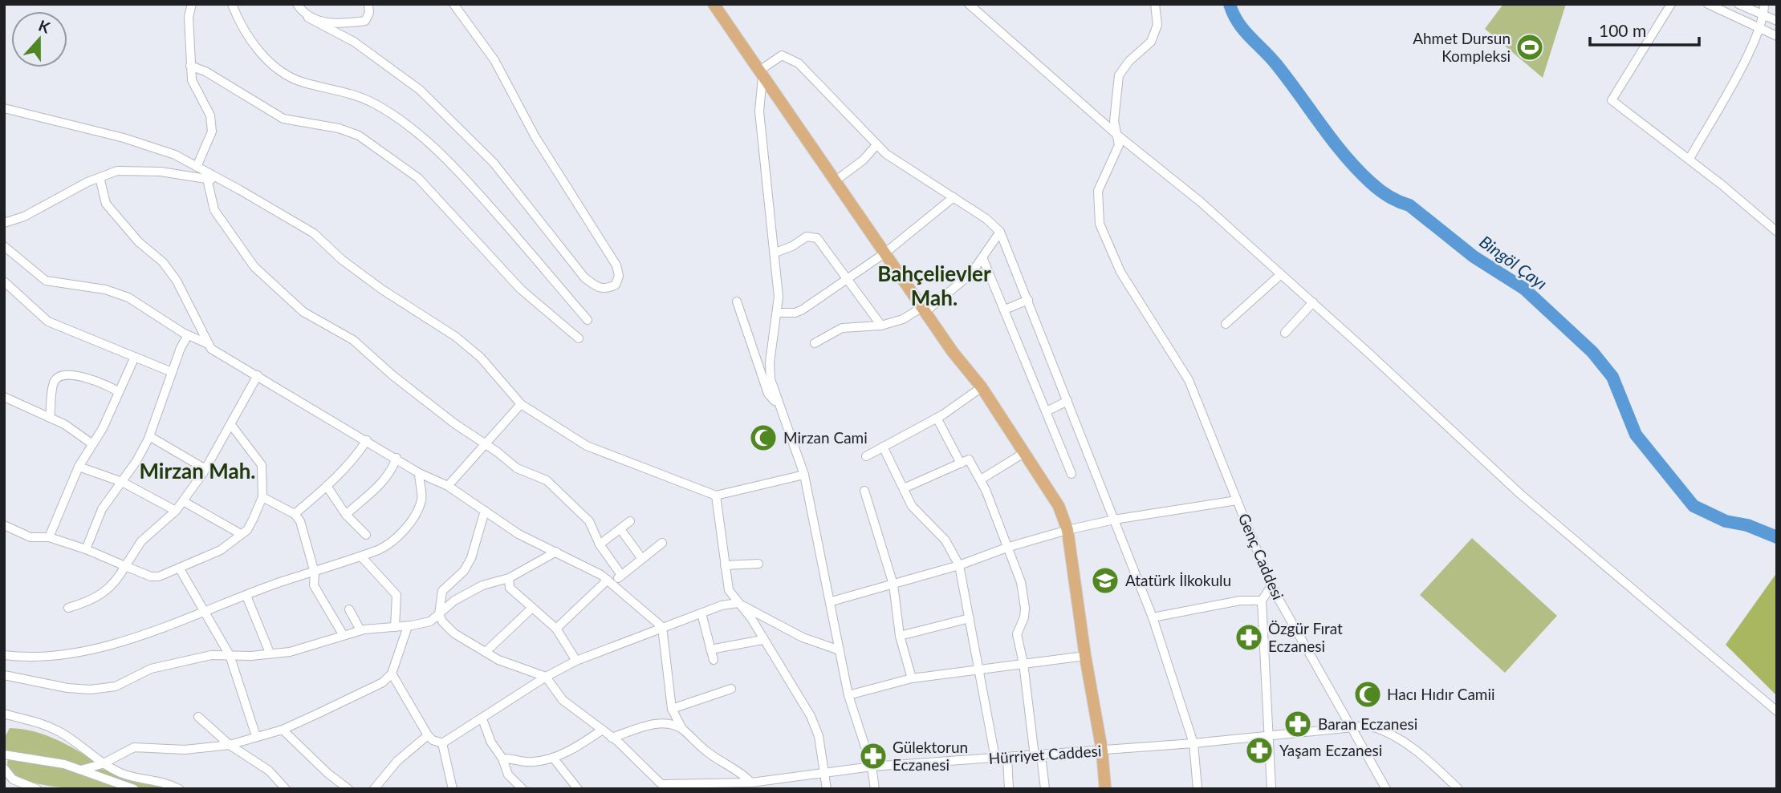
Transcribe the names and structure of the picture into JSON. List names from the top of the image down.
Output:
{
  "streets": {
    "street": ["Genç Caddesi", "Hürriyet Caddesi"]
  },
  "crossings": [
    ["Genç Caddesi", "Hürriyet Caddesi"]
  ],
  "districts": ["Bahçelievler Mah.", "Mirzan Mah."],
  "water": ["Bingöl Çayı"],
  "places": {
    "sports": ["Ahmet Dursun Kompleksi"],
    "mosque": ["Mirzan Cami", "Hacı Hıdır Camii"],
    "school or university": ["Atatürk İlkokulu"],
    "pharmacy": [
      "Özgür Fırat Eczanesi",
      "Baran Eczanesi",
      "Yaşam Eczanesi",
      "Gülektorun Eczanesi"
    ]
  },
  "scale_bar": "100 m",
  "north": "top"
}
